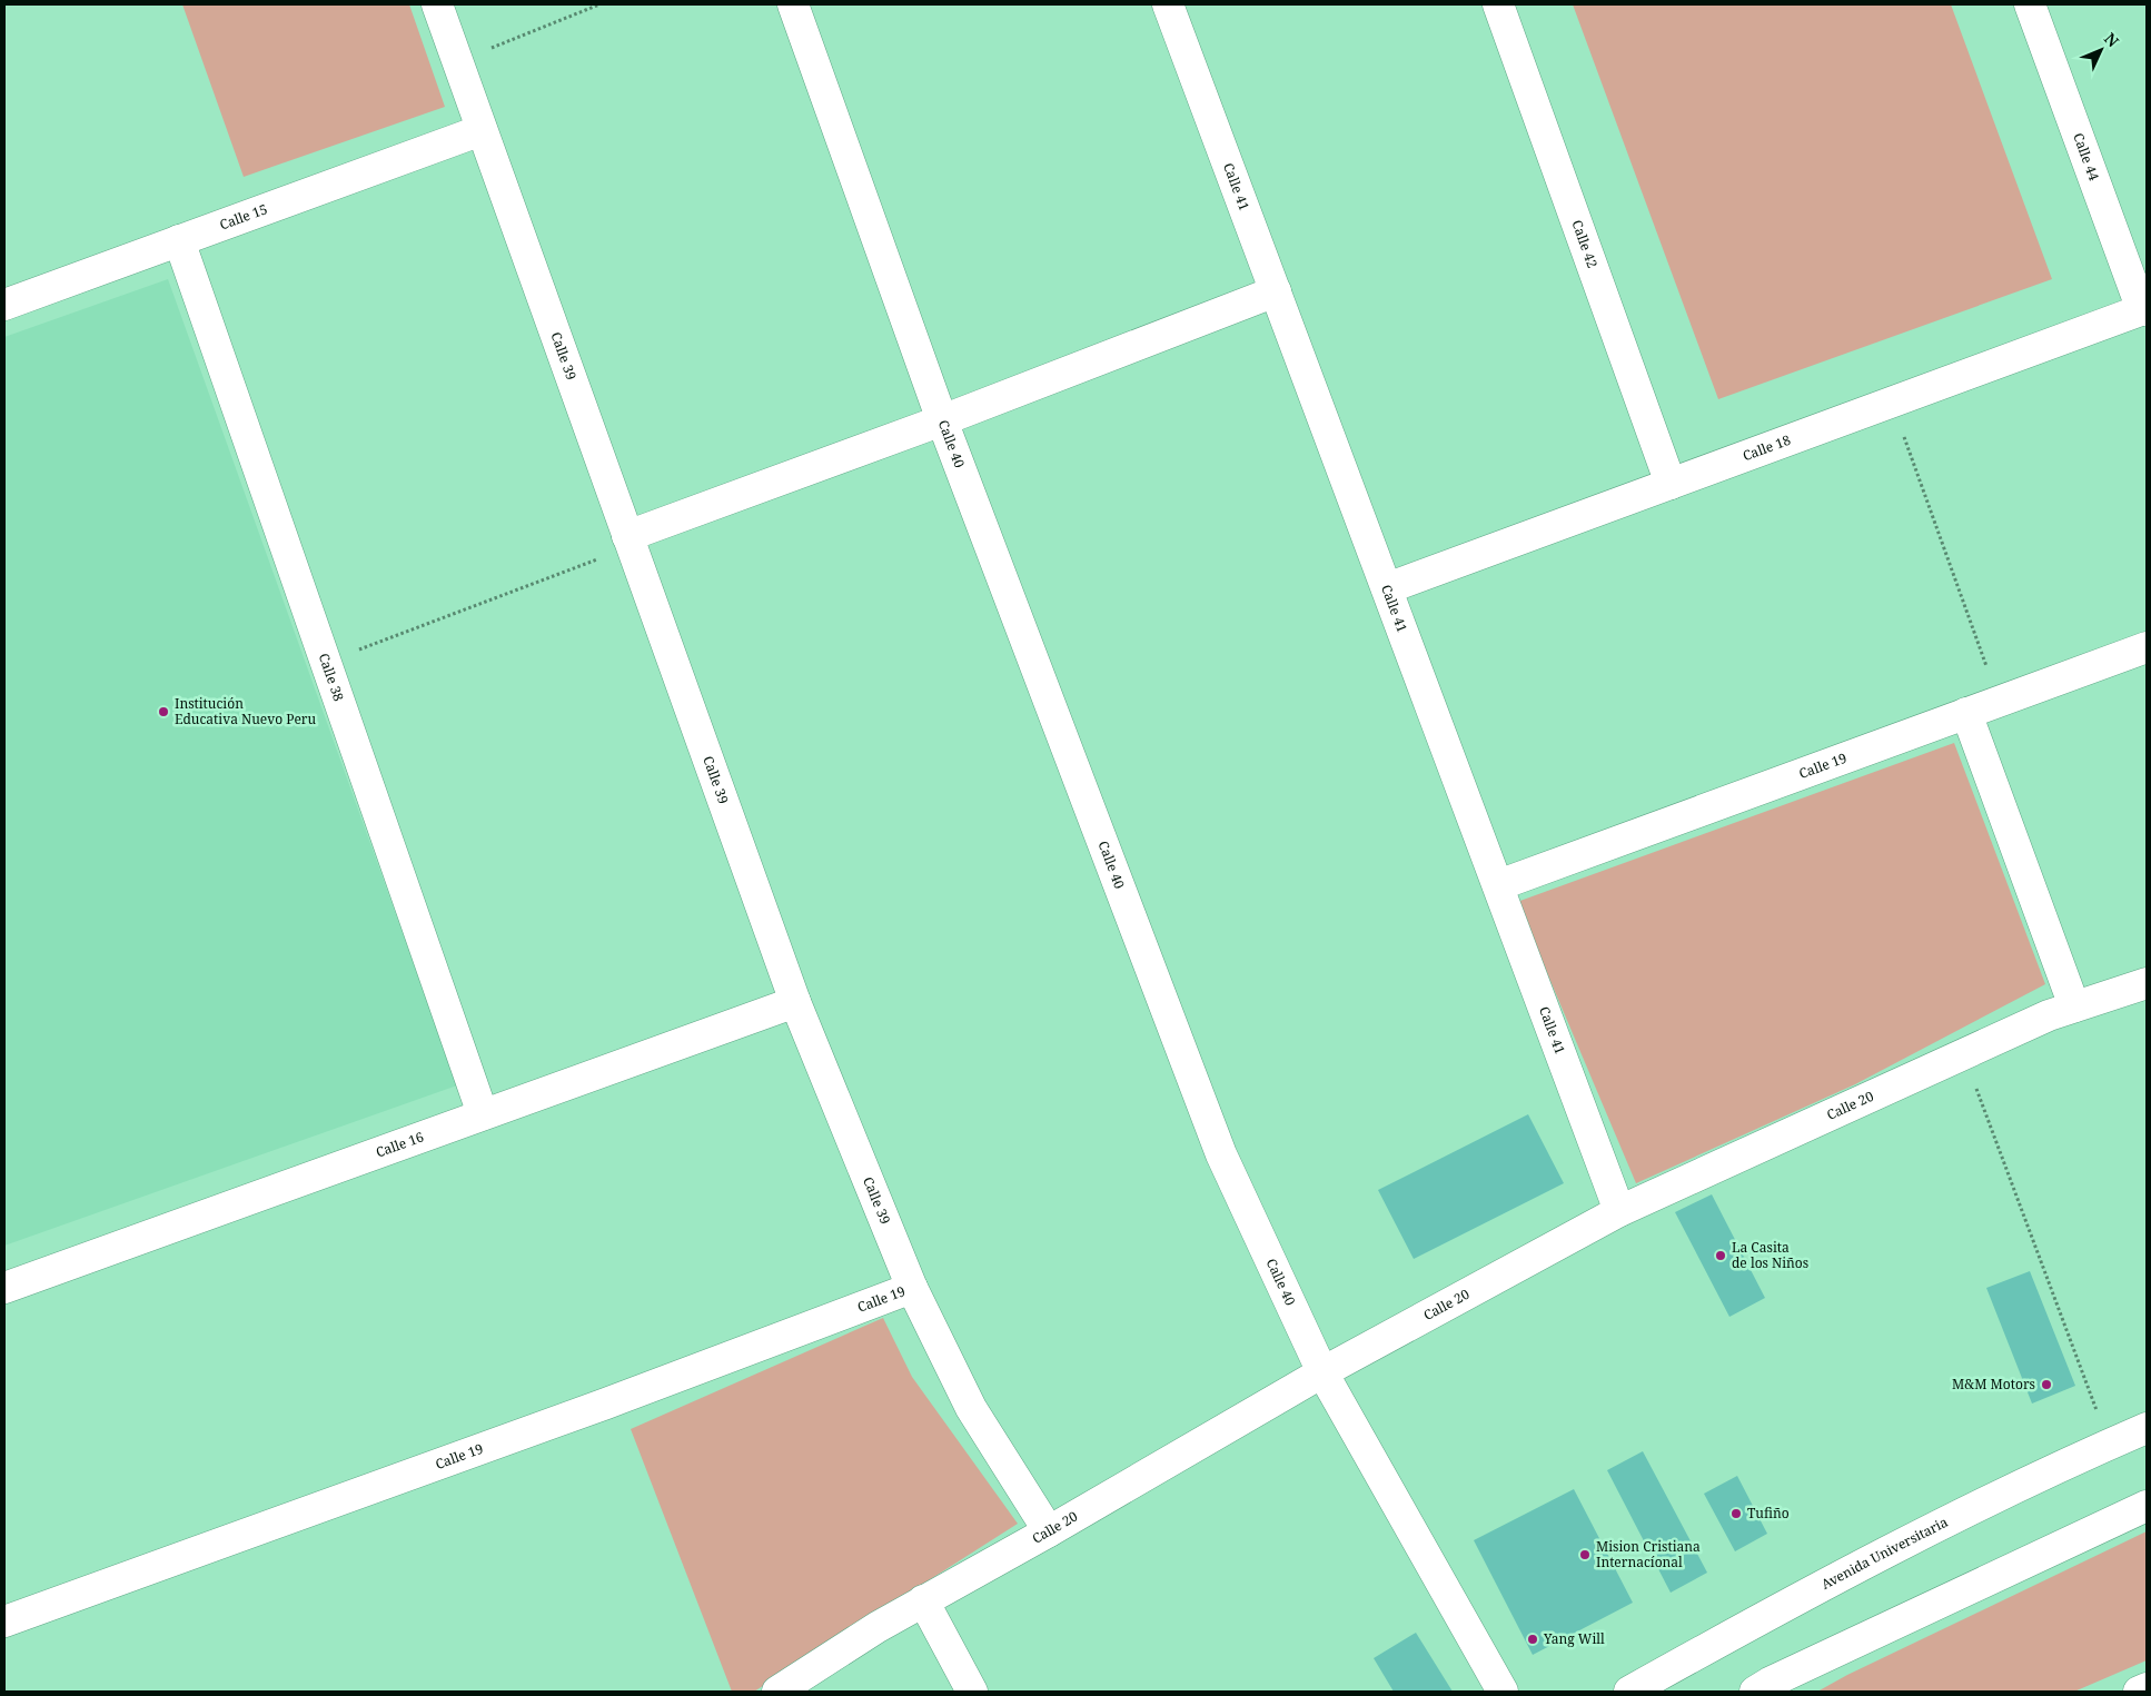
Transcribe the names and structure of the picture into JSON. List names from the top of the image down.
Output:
{
  "streets": {
    "street": [
      "Calle 44",
      "Calle 41",
      "Calle 15",
      "Calle 42",
      "Calle 39",
      "Calle 40",
      "Calle 18",
      "Calle 38",
      "Calle 19",
      "Calle 20",
      "Calle 16",
      "Avenida Universitaria"
    ]
  },
  "crossings": [
    ["Calle 44", "Calle 18"],
    ["Calle 41", "Calle 18"],
    ["Calle 41", "Calle 19"],
    ["Calle 41", "Calle 20"],
    ["Calle 15", "Calle 39"],
    ["Calle 15", "Calle 38"],
    ["Calle 42", "Calle 18"],
    ["Calle 39", "Calle 19"],
    ["Calle 39", "Calle 20"],
    ["Calle 39", "Calle 16"],
    ["Calle 40", "Calle 20"],
    ["Calle 38", "Calle 16"]
  ],
  "places": [
    "Institución Educativa Nuevo Peru",
    "La Casita de los Niños",
    "M&M Motors",
    "Tufiño",
    "Mision Cristiana Internacíonal",
    "Yang Will"
  ],
  "north": "top right"
}
